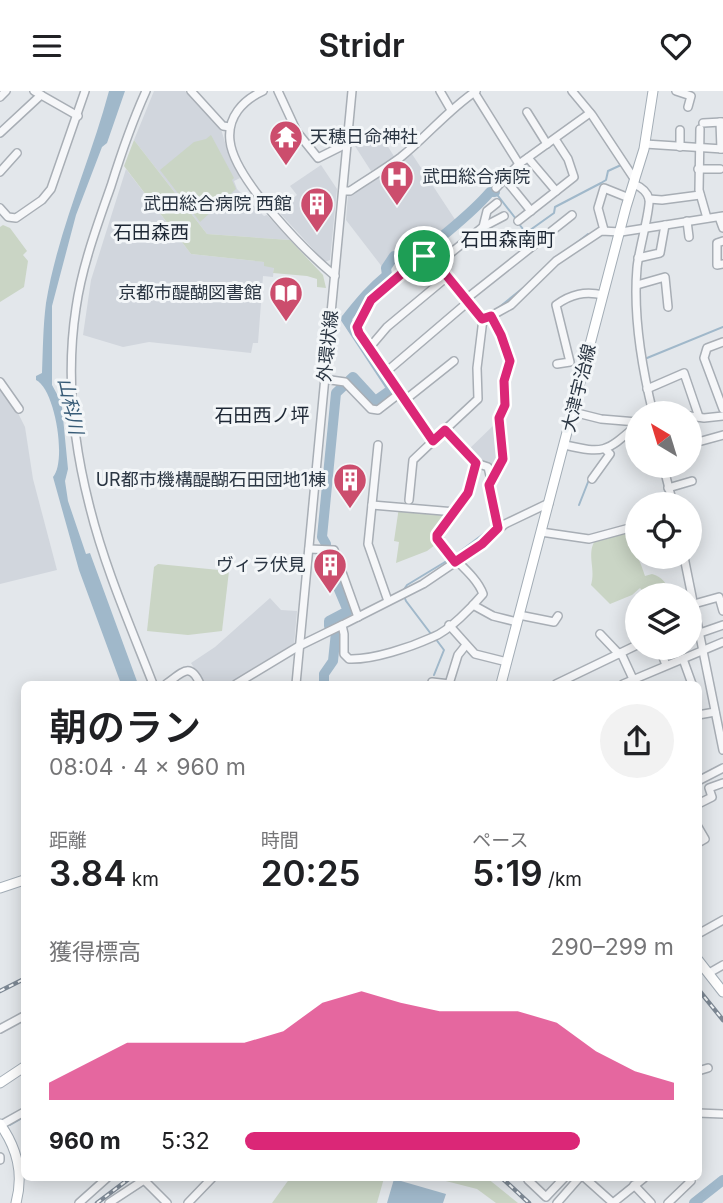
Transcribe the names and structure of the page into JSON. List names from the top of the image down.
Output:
{
  "streets": {
    "main road": ["大津宇治線"],
    "street": ["外環状線"]
  },
  "districts": ["石田森西", "石田森南町", "石田西ノ坪"],
  "water": ["山科川"],
  "places": {
    "temple": ["天穂日命神社"],
    "hospital": ["武田総合病院"],
    "building": ["武田総合病院 西館", "UR都市機構醍醐石田団地1棟", "ヴィラ伏見"],
    "library": ["京都市醍醐図書館"]
  },
  "north": "top left",
  "page": {
    "header": "Stridr",
    "heading": ["朝のラン", "08:04 · 4 × 960 m"],
    "stats": [
      ["距離", "3.84 km"],
      ["時間", "20:25"],
      ["ペース", "5:19 /km"]
    ],
    "chart": ["獲得標高", "290–299 m"],
    "list": [
      {
        "name": "960 m",
        "note": "5:32"
      }
    ]
  }
}
